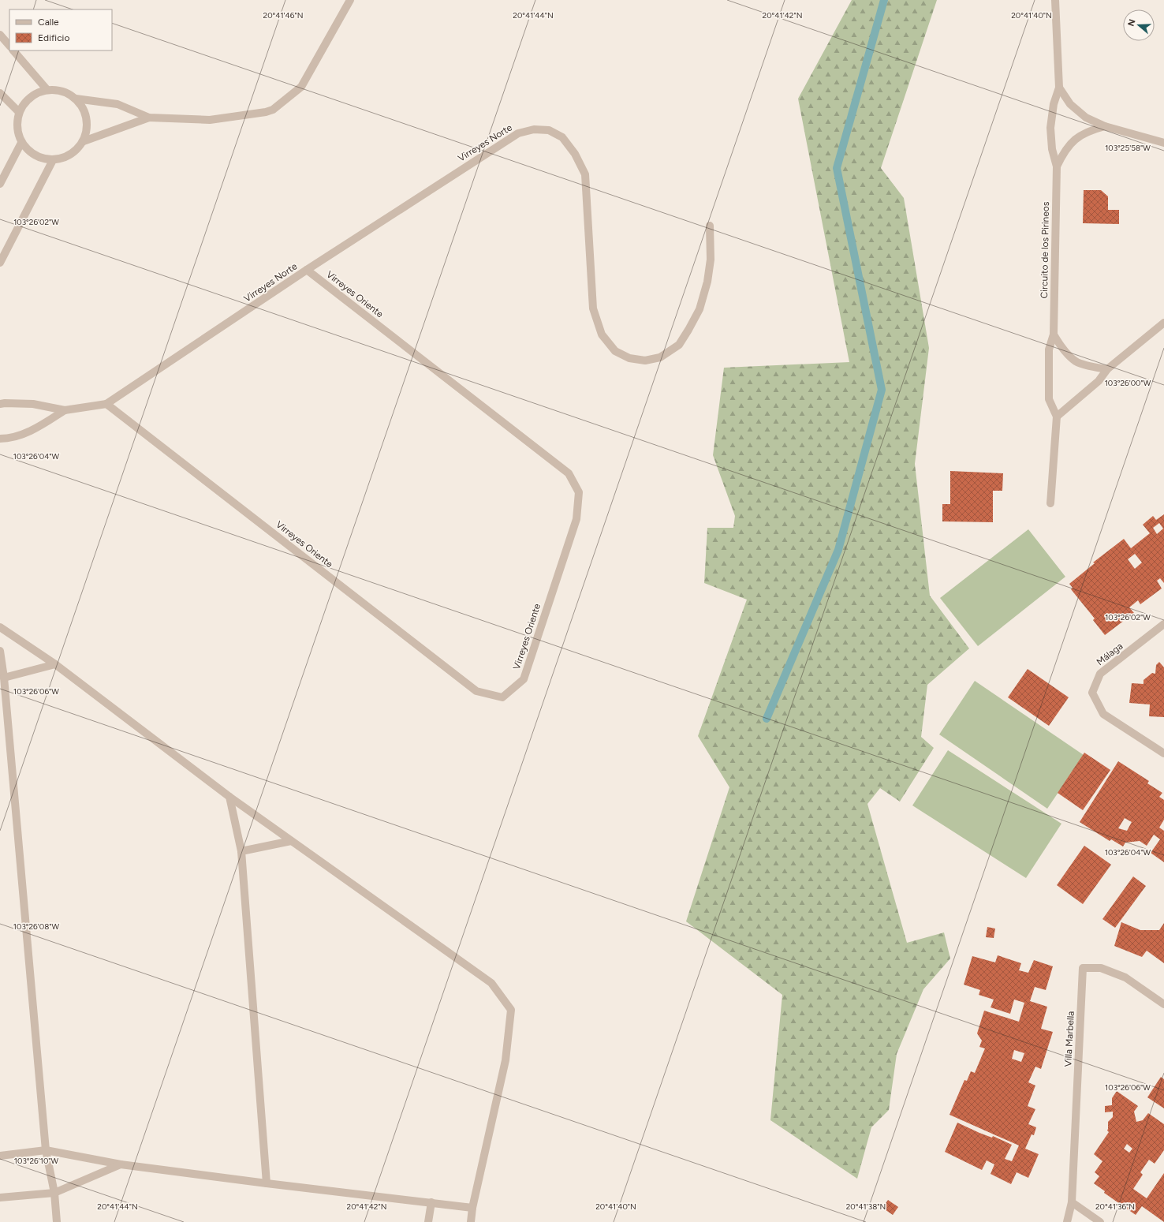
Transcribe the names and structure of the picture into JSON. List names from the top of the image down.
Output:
{
  "streets": {
    "street": [
      "Virreyes Norte",
      "Circuito de los Pirineos",
      "Virreyes Oriente",
      "Málaga",
      "Villa Marbella"
    ]
  },
  "crossings": [
    ["Virreyes Norte", "Virreyes Oriente"]
  ],
  "legend": ["Calle", "Edificio"],
  "north": "left",
  "coordinates": [
    "20°41'46\"N",
    "20°41'44\"N",
    "20°41'42\"N",
    "20°41'40\"N",
    "103°25'58\"W",
    "103°26'02\"W",
    "103°26'00\"W",
    "103°26'04\"W",
    "103°26'06\"W",
    "103°26'08\"W",
    "103°26'10\"W",
    "20°41'38\"N",
    "20°41'36\"N"
  ]
}
